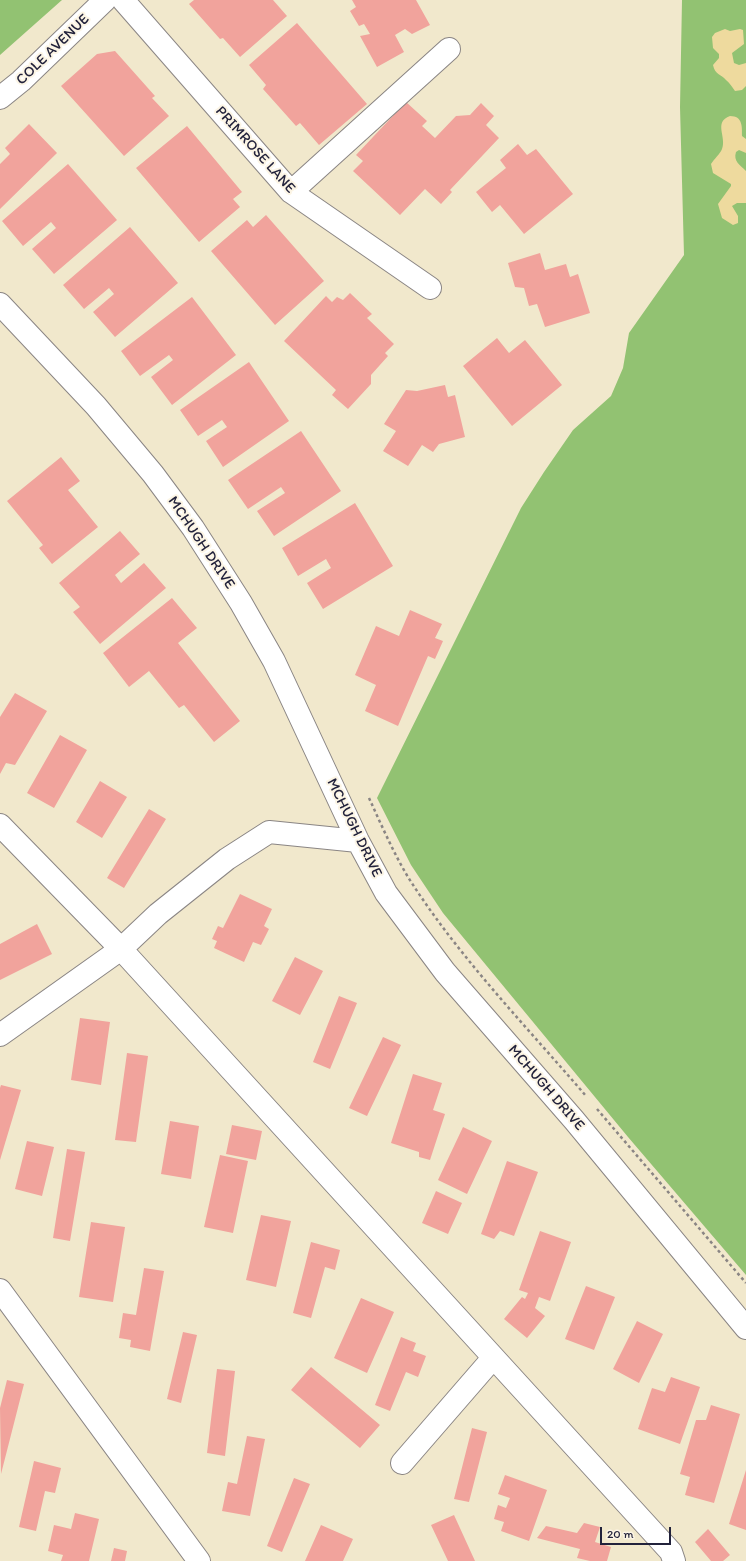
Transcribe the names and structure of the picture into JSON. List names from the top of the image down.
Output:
{
  "streets": {
    "street": ["COLE AVENUE", "PRIMROSE LANE", "MCHUGH DRIVE"]
  },
  "scale_bar": "20 m"
}
